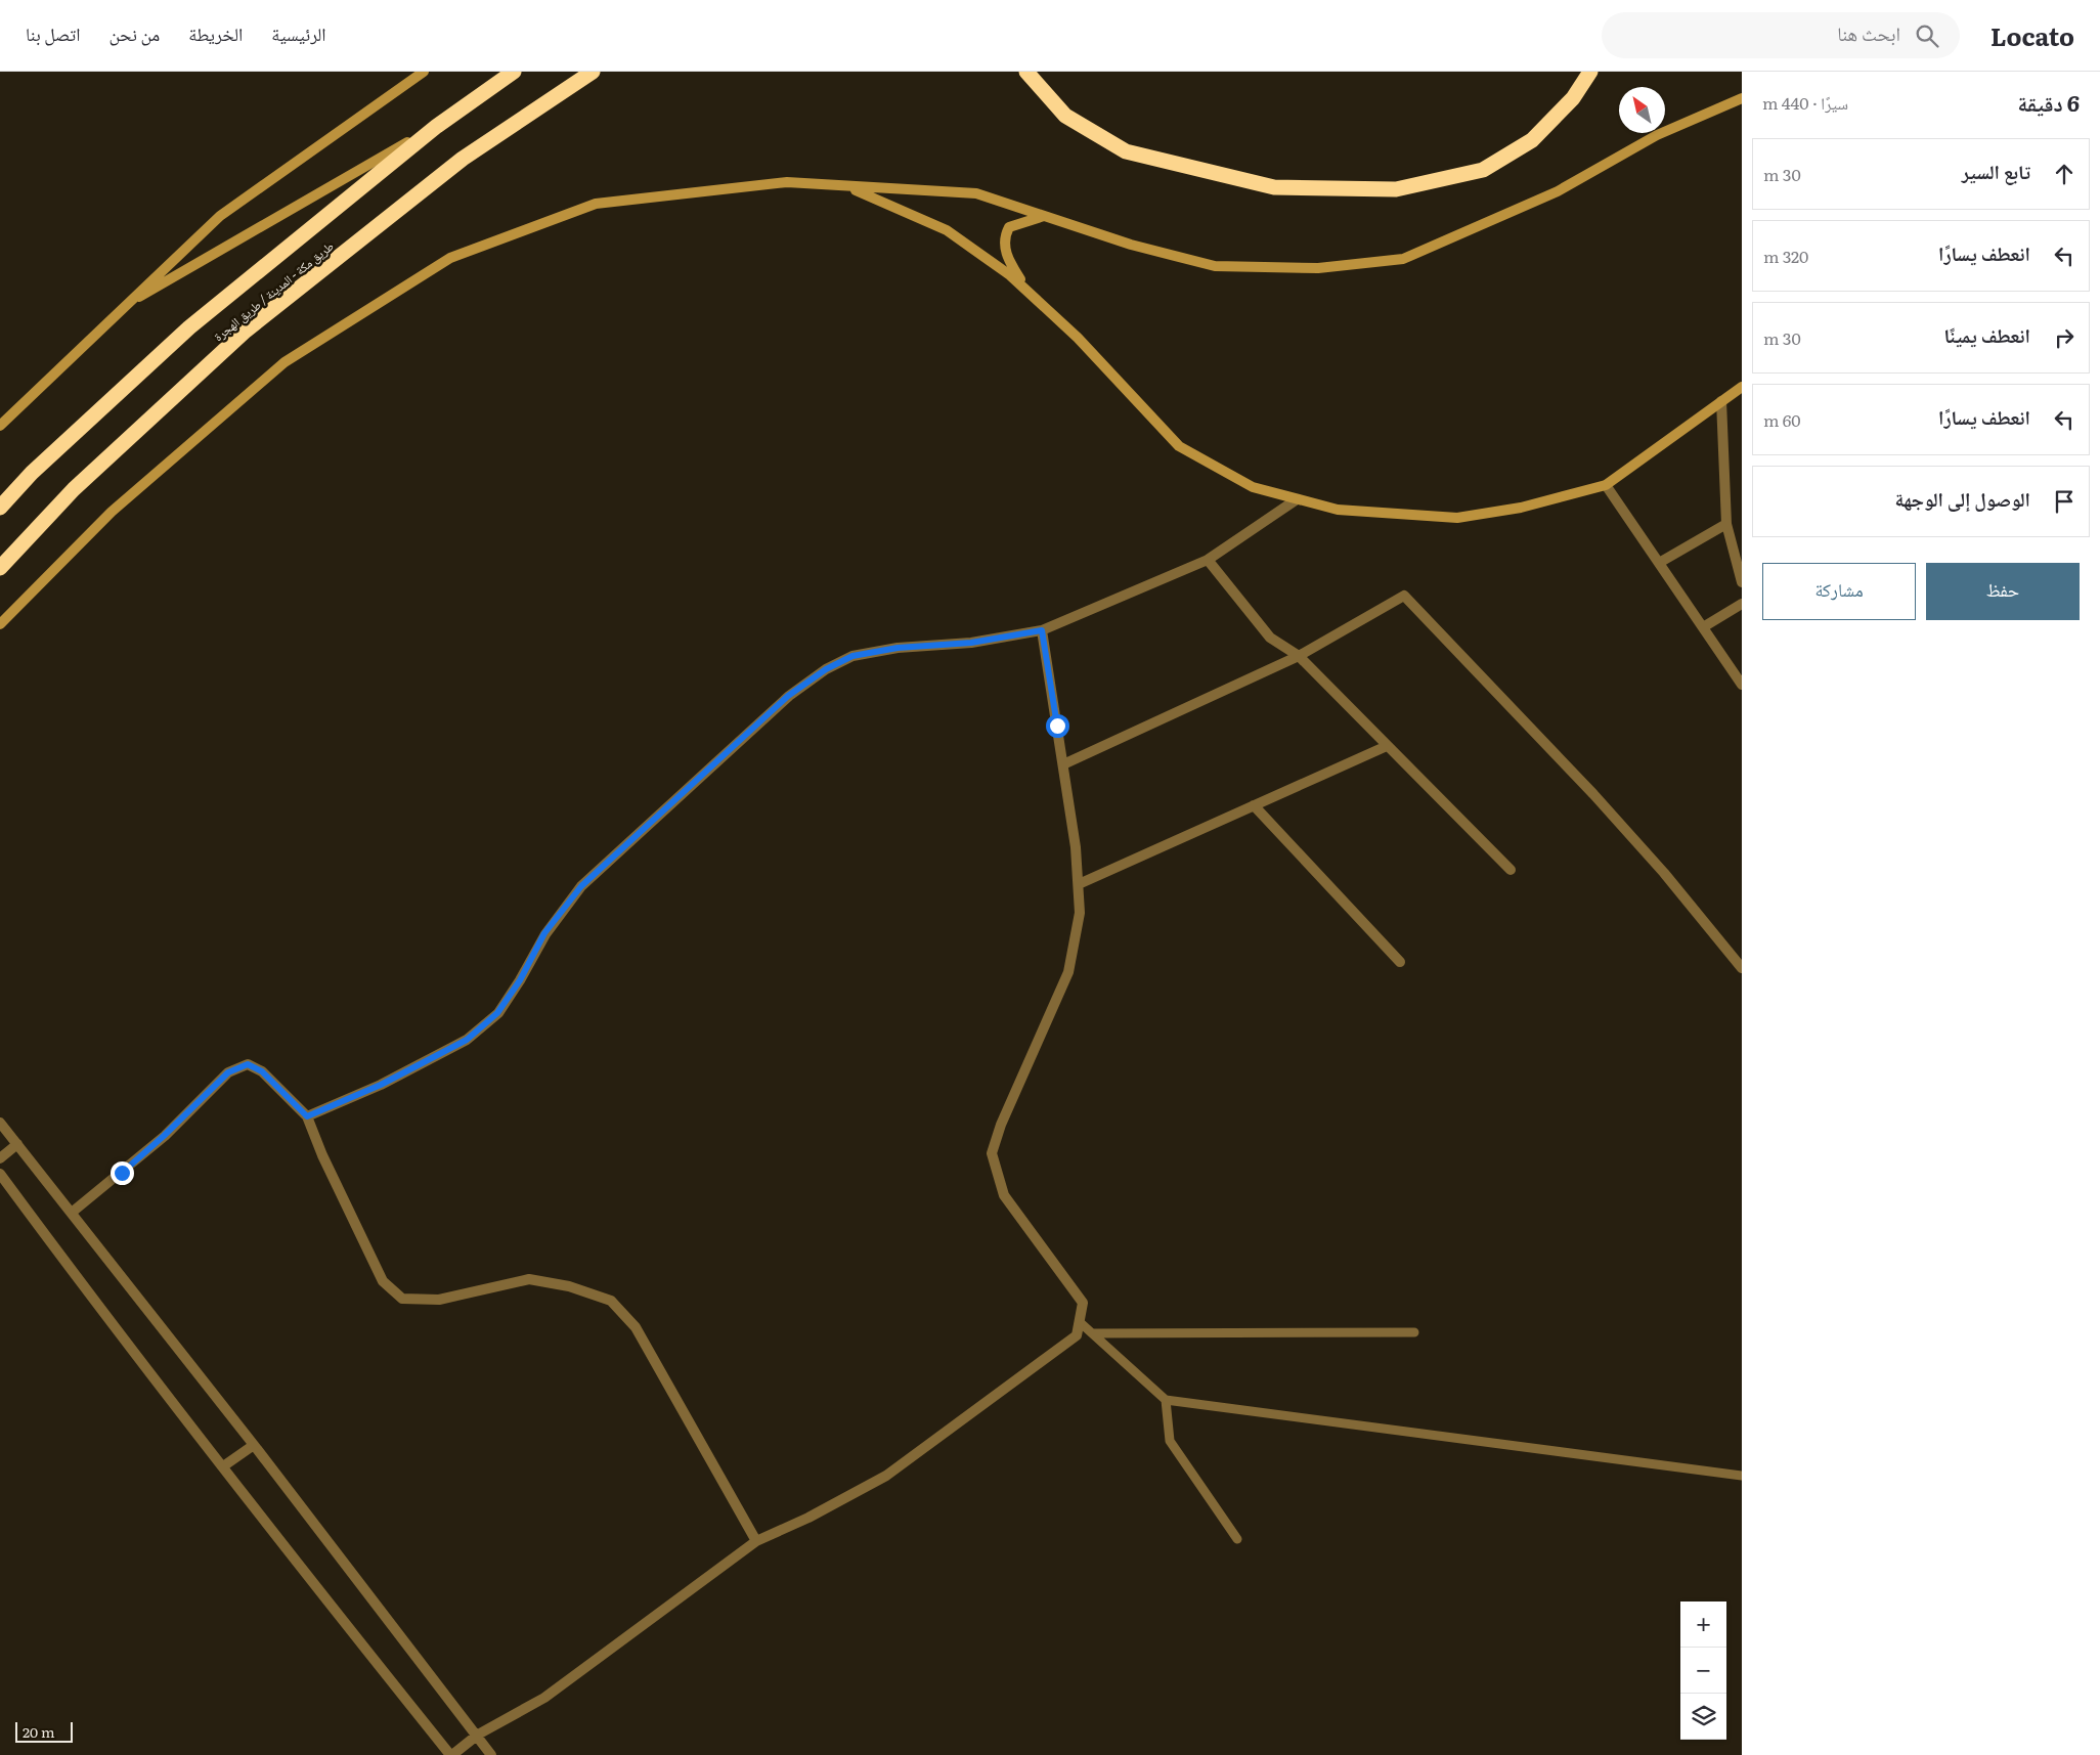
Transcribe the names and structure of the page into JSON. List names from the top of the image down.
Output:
{
  "streets": {
    "highway": ["طريق مكة - المدينة / طريق الهجرة"]
  },
  "scale_bar": "20 m",
  "north": "top left",
  "page": {
    "header": "Locato",
    "search": "ابحث هنا",
    "nav": [
      "الرئيسية",
      "الخريطة",
      "من نحن",
      "اتصل بنا"
    ],
    "heading": ["6 دقيقة", "سيرًا · 440 m"],
    "list": [
      ["تابع السير", "30 m"],
      ["انعطف يسارًا", "320 m"],
      ["انعطف يمينًا", "30 m"],
      ["انعطف يسارًا", "60 m"],
      "الوصول إلى الوجهة"
    ],
    "buttons": ["حفظ", "مشاركة"],
    "map_buttons": ["+", "−"],
    "scale": "20 m"
  }
}
